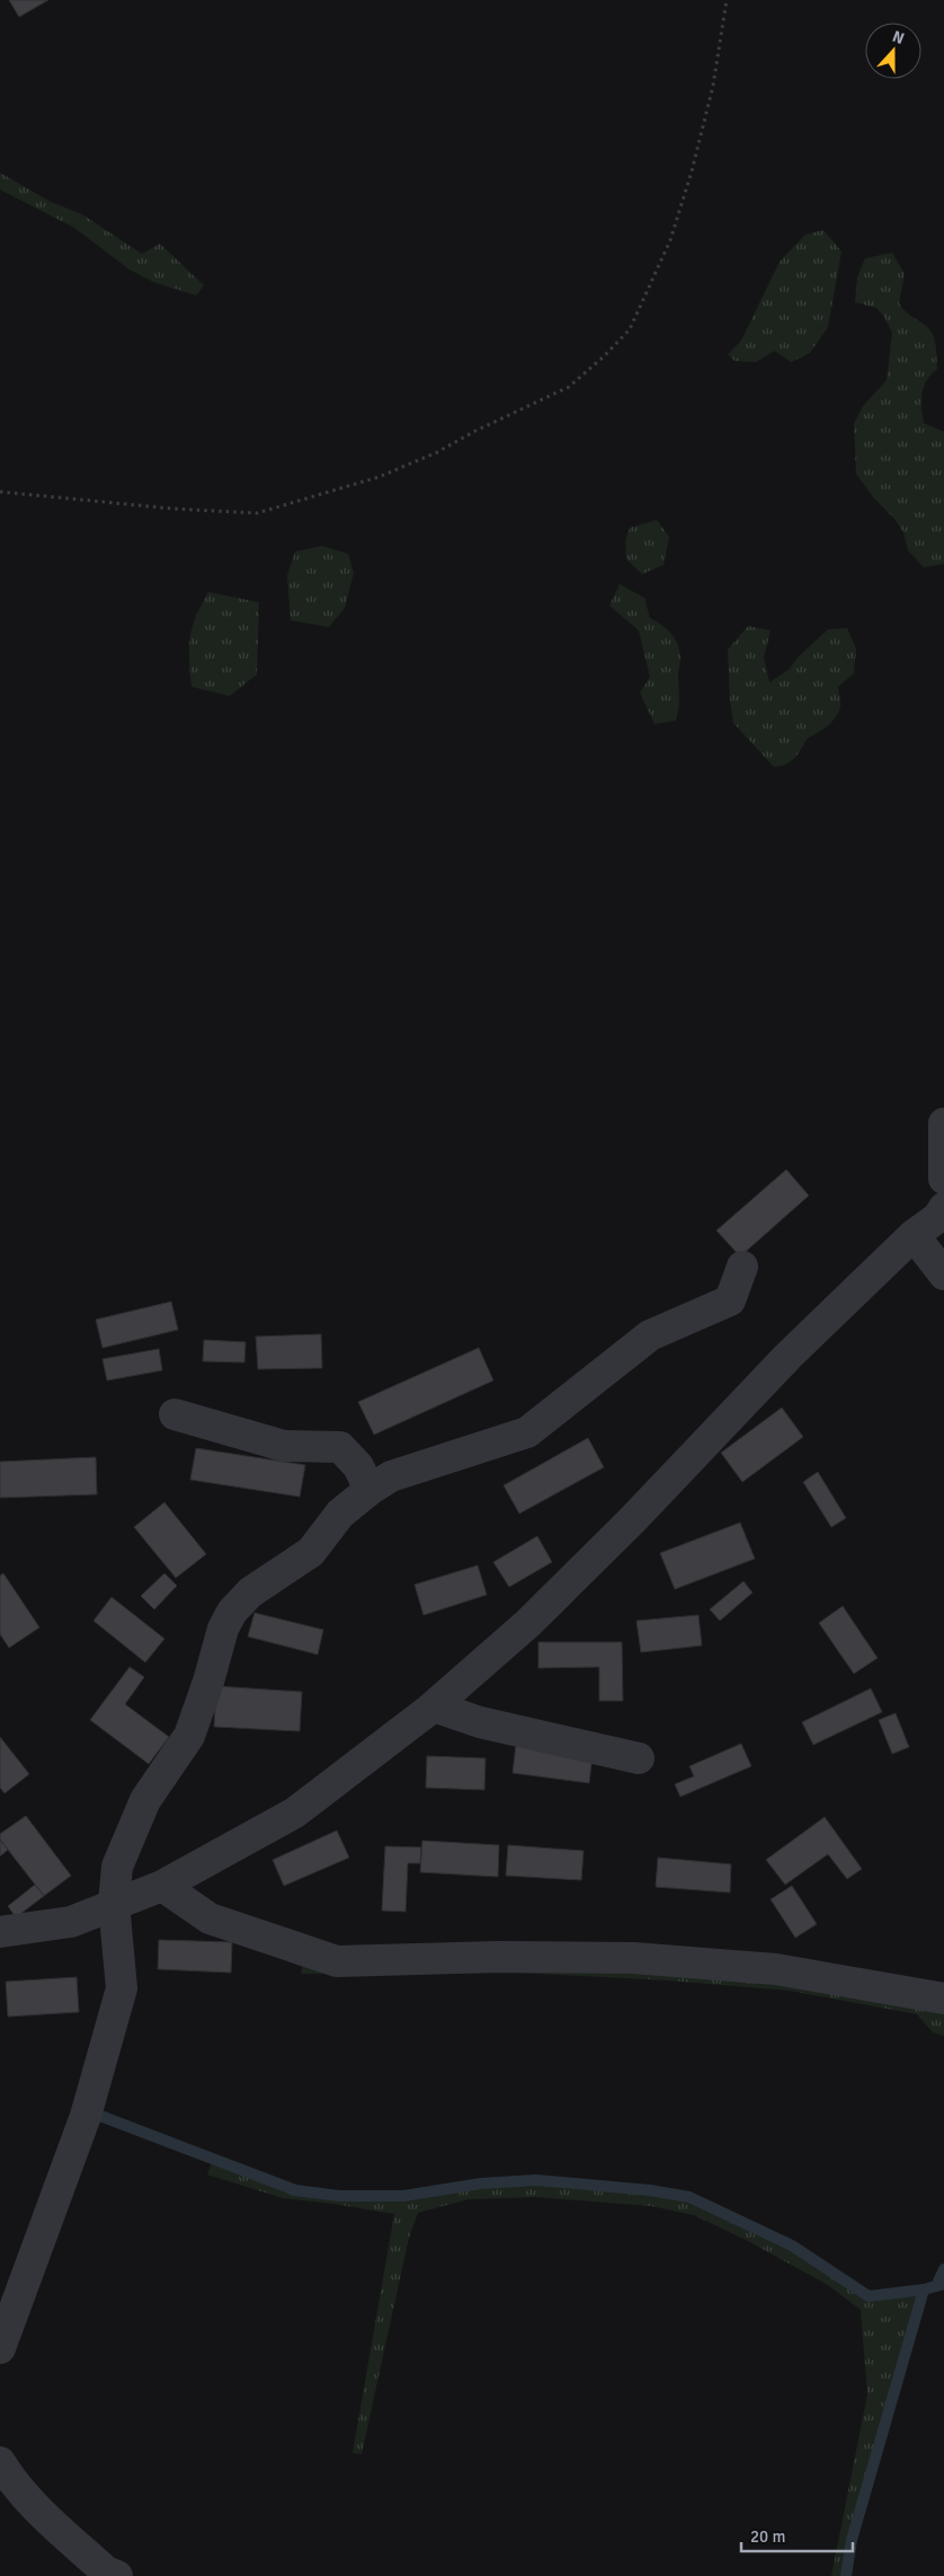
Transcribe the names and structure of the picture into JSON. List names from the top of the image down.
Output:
{
  "scale_bar": "20 m",
  "north": "top"
}
